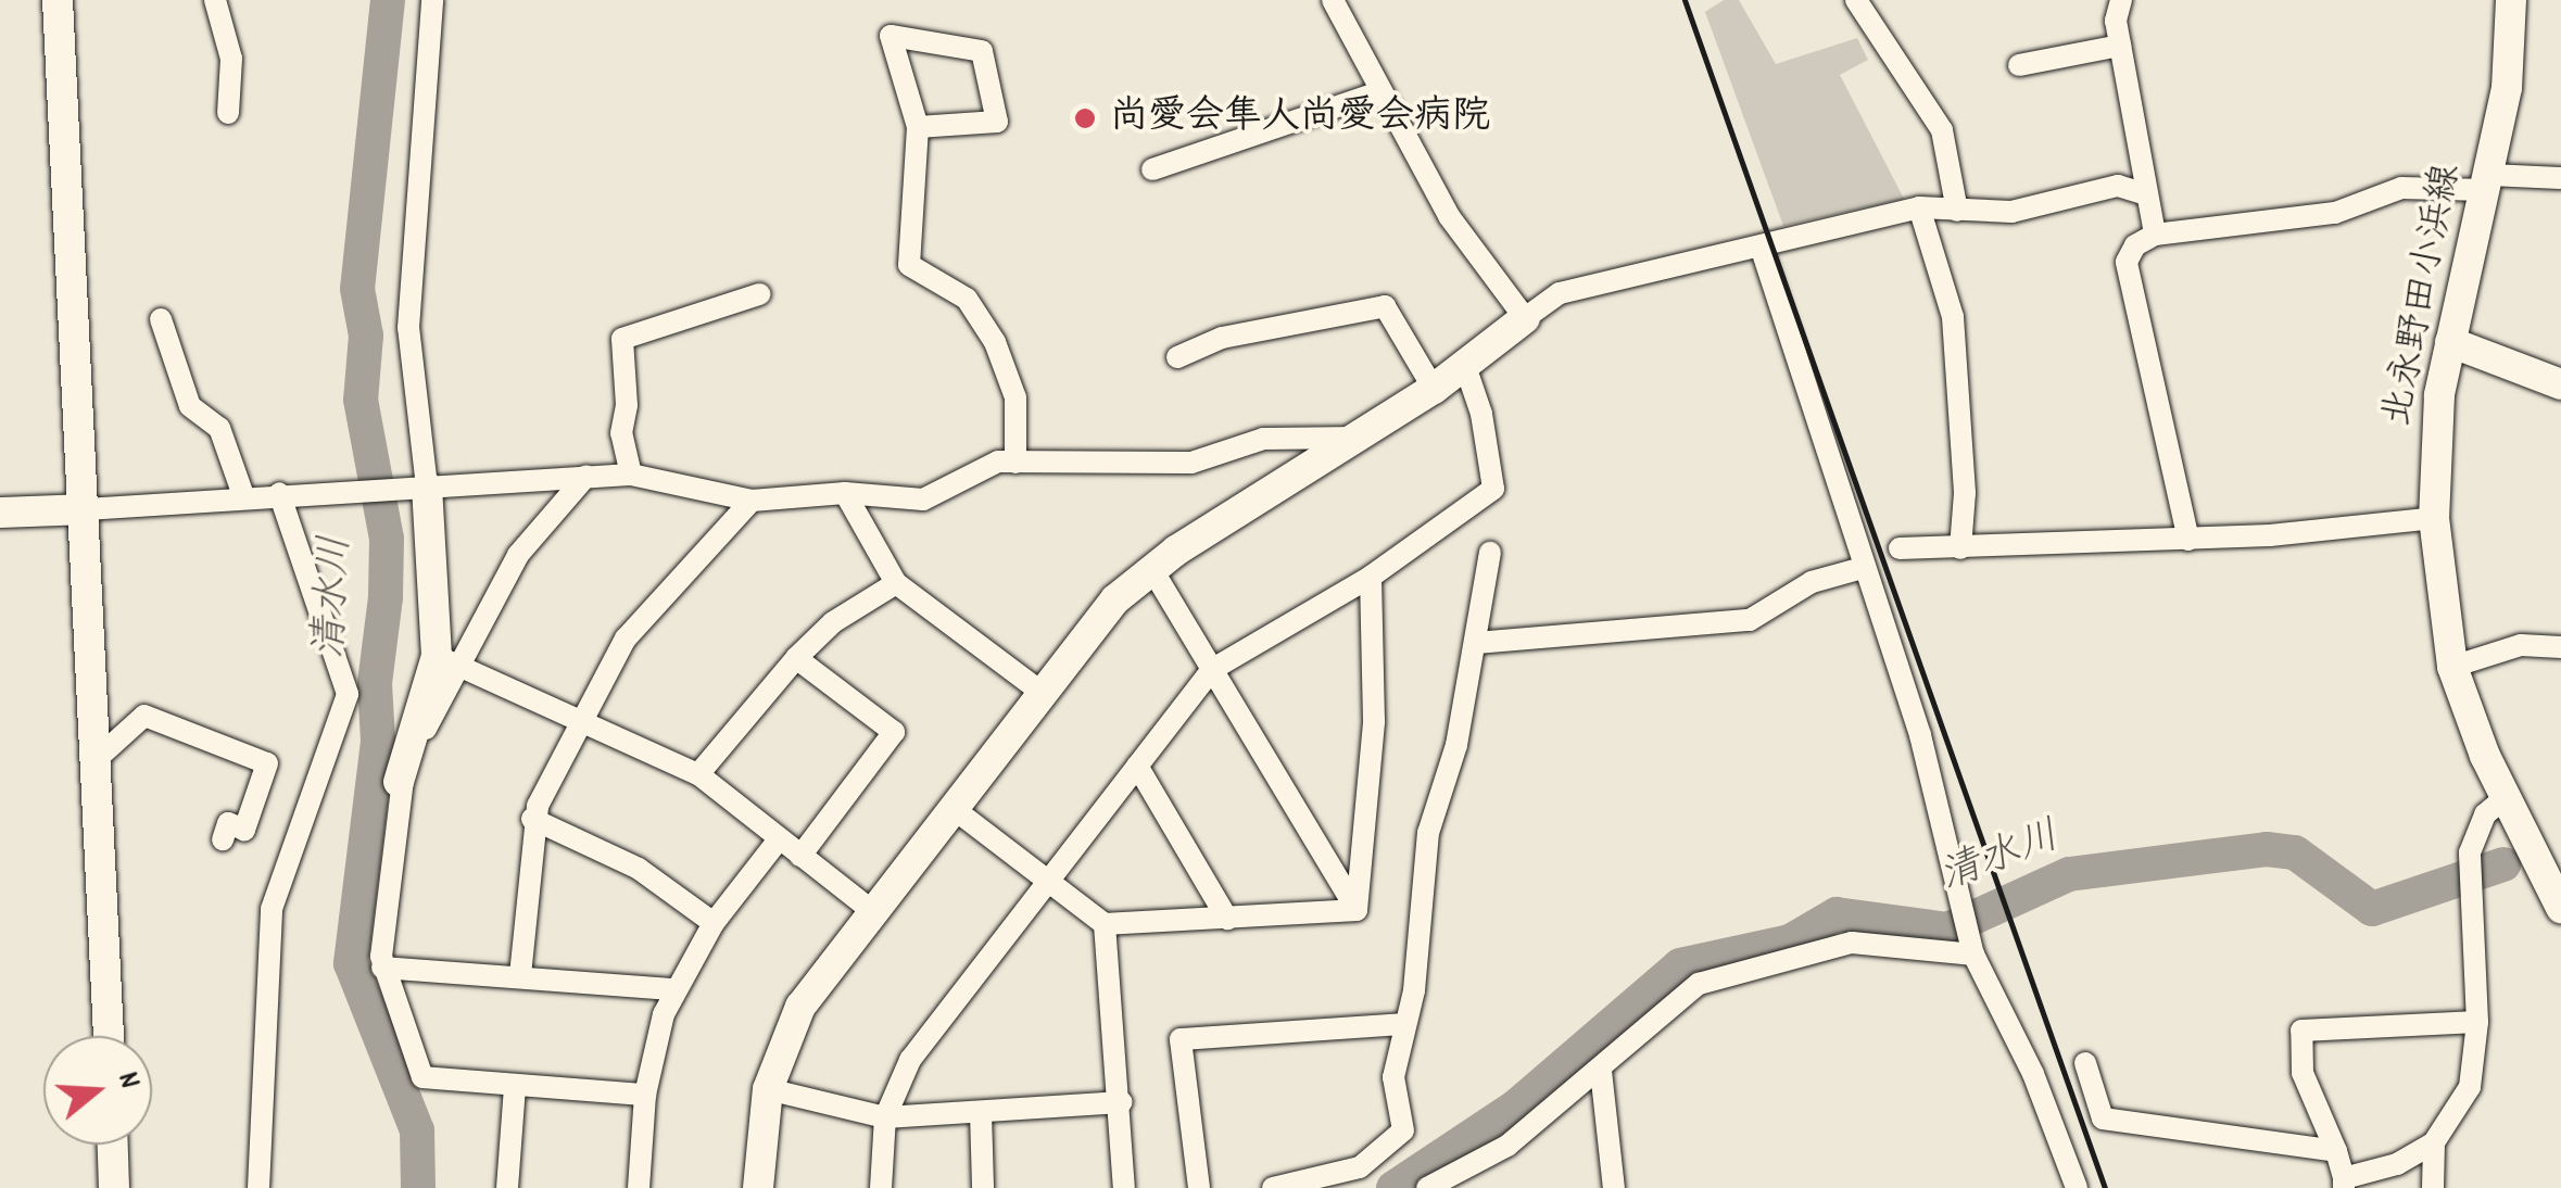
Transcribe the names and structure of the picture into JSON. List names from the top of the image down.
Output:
{
  "streets": {
    "street": ["北永野田小浜線"]
  },
  "water": ["清水川"],
  "places": ["尚愛会隼人尚愛会病院"],
  "north": "right"
}
